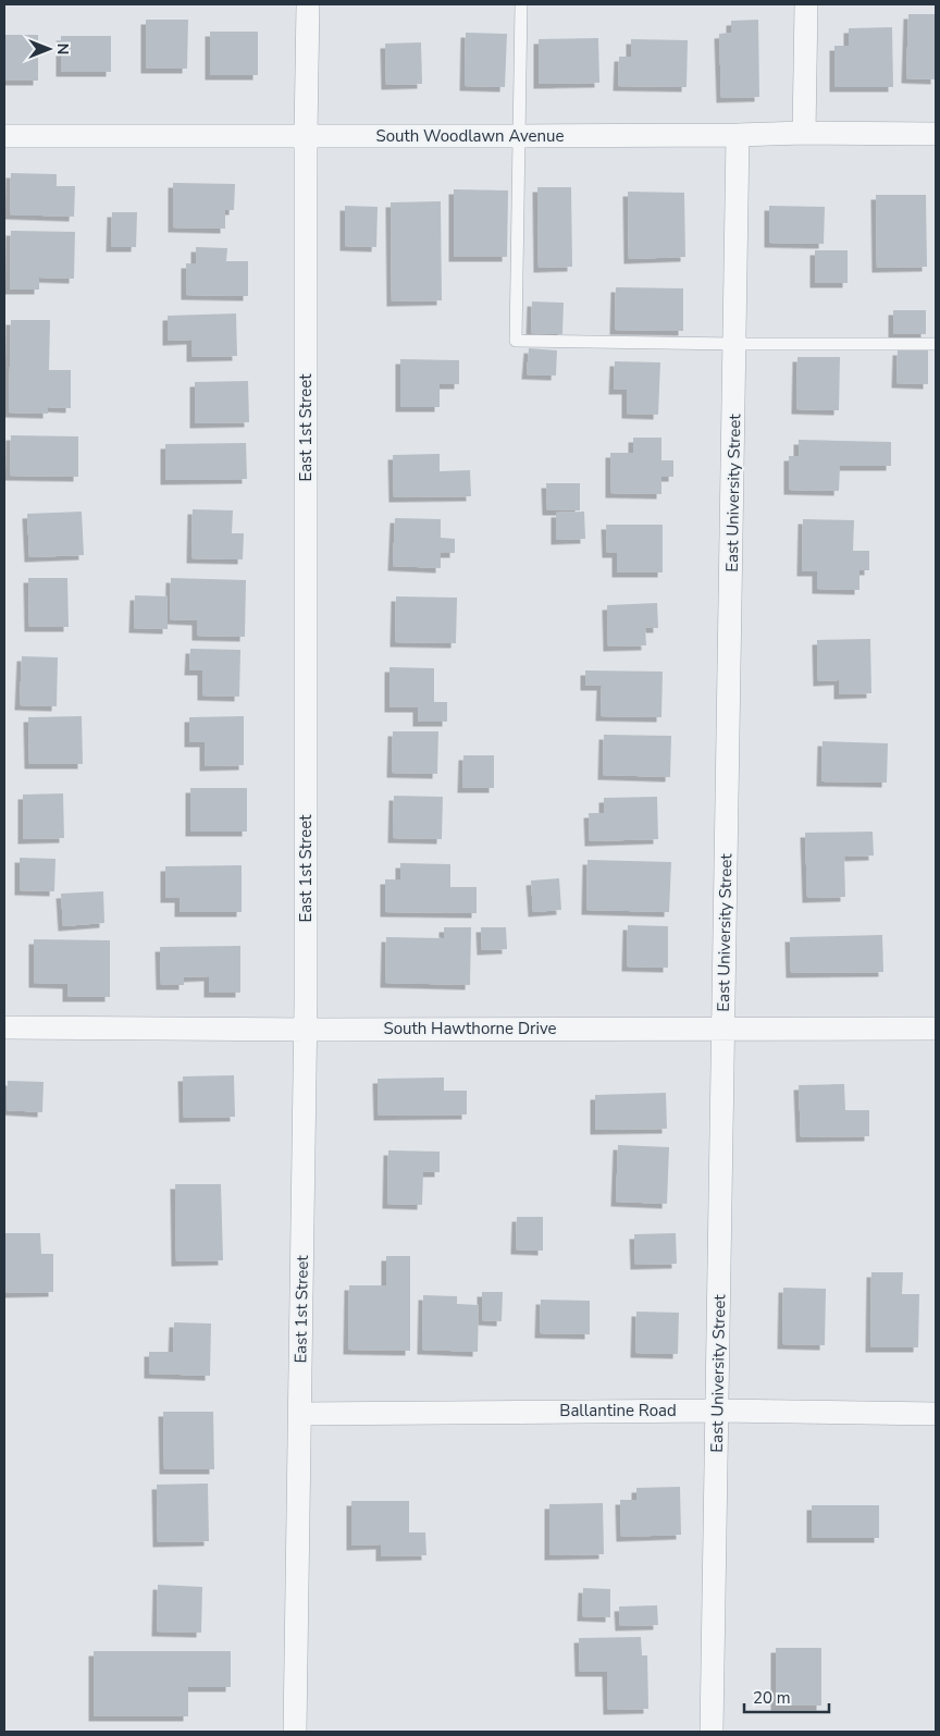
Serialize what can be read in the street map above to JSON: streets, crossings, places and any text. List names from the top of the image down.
{
  "streets": {
    "street": [
      "South Woodlawn Avenue",
      "East 1st Street",
      "East University Street",
      "South Hawthorne Drive",
      "Ballantine Road"
    ]
  },
  "crossings": [
    ["South Woodlawn Avenue", "East 1st Street"],
    ["South Woodlawn Avenue", "East University Street"],
    ["East 1st Street", "South Hawthorne Drive"],
    ["East 1st Street", "Ballantine Road"],
    ["East University Street", "South Hawthorne Drive"],
    ["East University Street", "Ballantine Road"]
  ],
  "scale_bar": "20 m",
  "north": "right"
}
